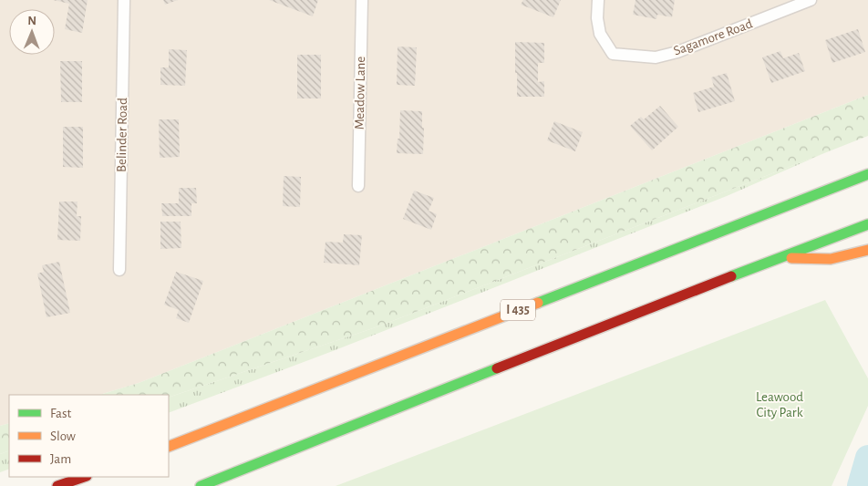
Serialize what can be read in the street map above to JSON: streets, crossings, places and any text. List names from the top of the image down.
{
  "streets": {
    "highway": ["I 435"],
    "street": ["Sagamore Road", "Meadow Lane", "Belinder Road"]
  },
  "parks": ["Leawood City Park"],
  "legend": ["Fast", "Slow", "Jam"],
  "north": "top"
}
